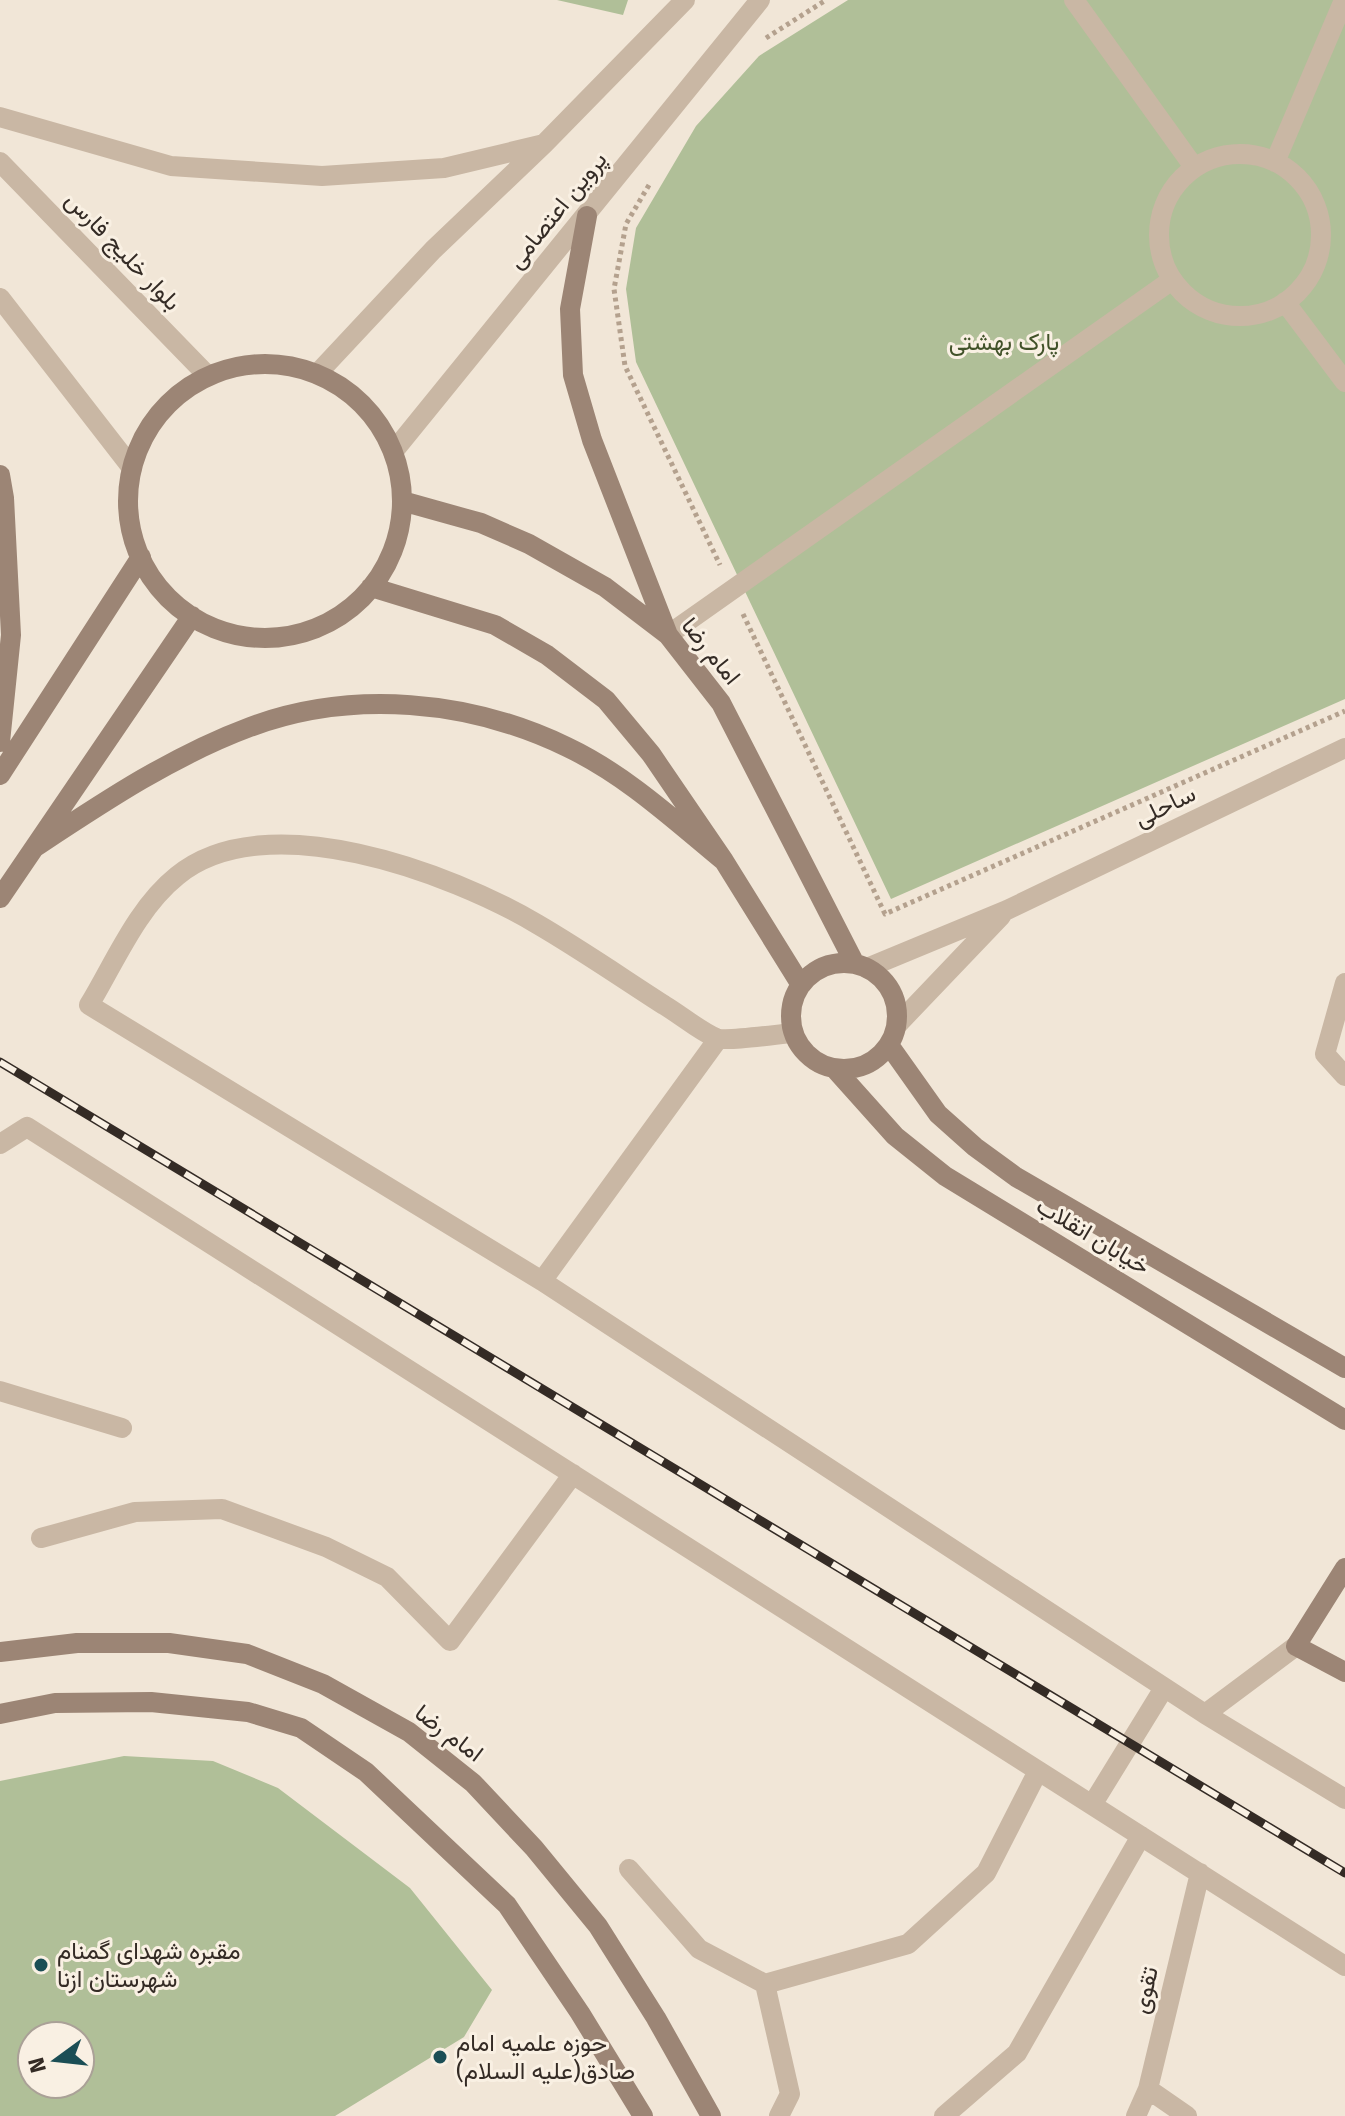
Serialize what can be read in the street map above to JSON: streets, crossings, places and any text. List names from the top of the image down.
{
  "streets": {
    "main road": ["امام رضا", "خیابان انقلاب"],
    "street": [
      "پروین اعتصامی",
      "بلوار خلیج فارس",
      "ساحلی",
      "تقوی"
    ]
  },
  "crossings": [
    ["پروین اعتصامی", "بلوار خلیج فارس"],
    ["پروین اعتصامی", "امام رضا"],
    ["بلوار خلیج فارس", "امام رضا"],
    ["امام رضا", "ساحلی"],
    ["امام رضا", "خیابان انقلاب"],
    ["ساحلی", "خیابان انقلاب"]
  ],
  "parks": ["پارک بهشتی"],
  "places": ["مقبره شهدای گمنام شهرستان ازنا", "حوزه علمیه امام صادق(علیه السلام)"],
  "north": "left"
}
